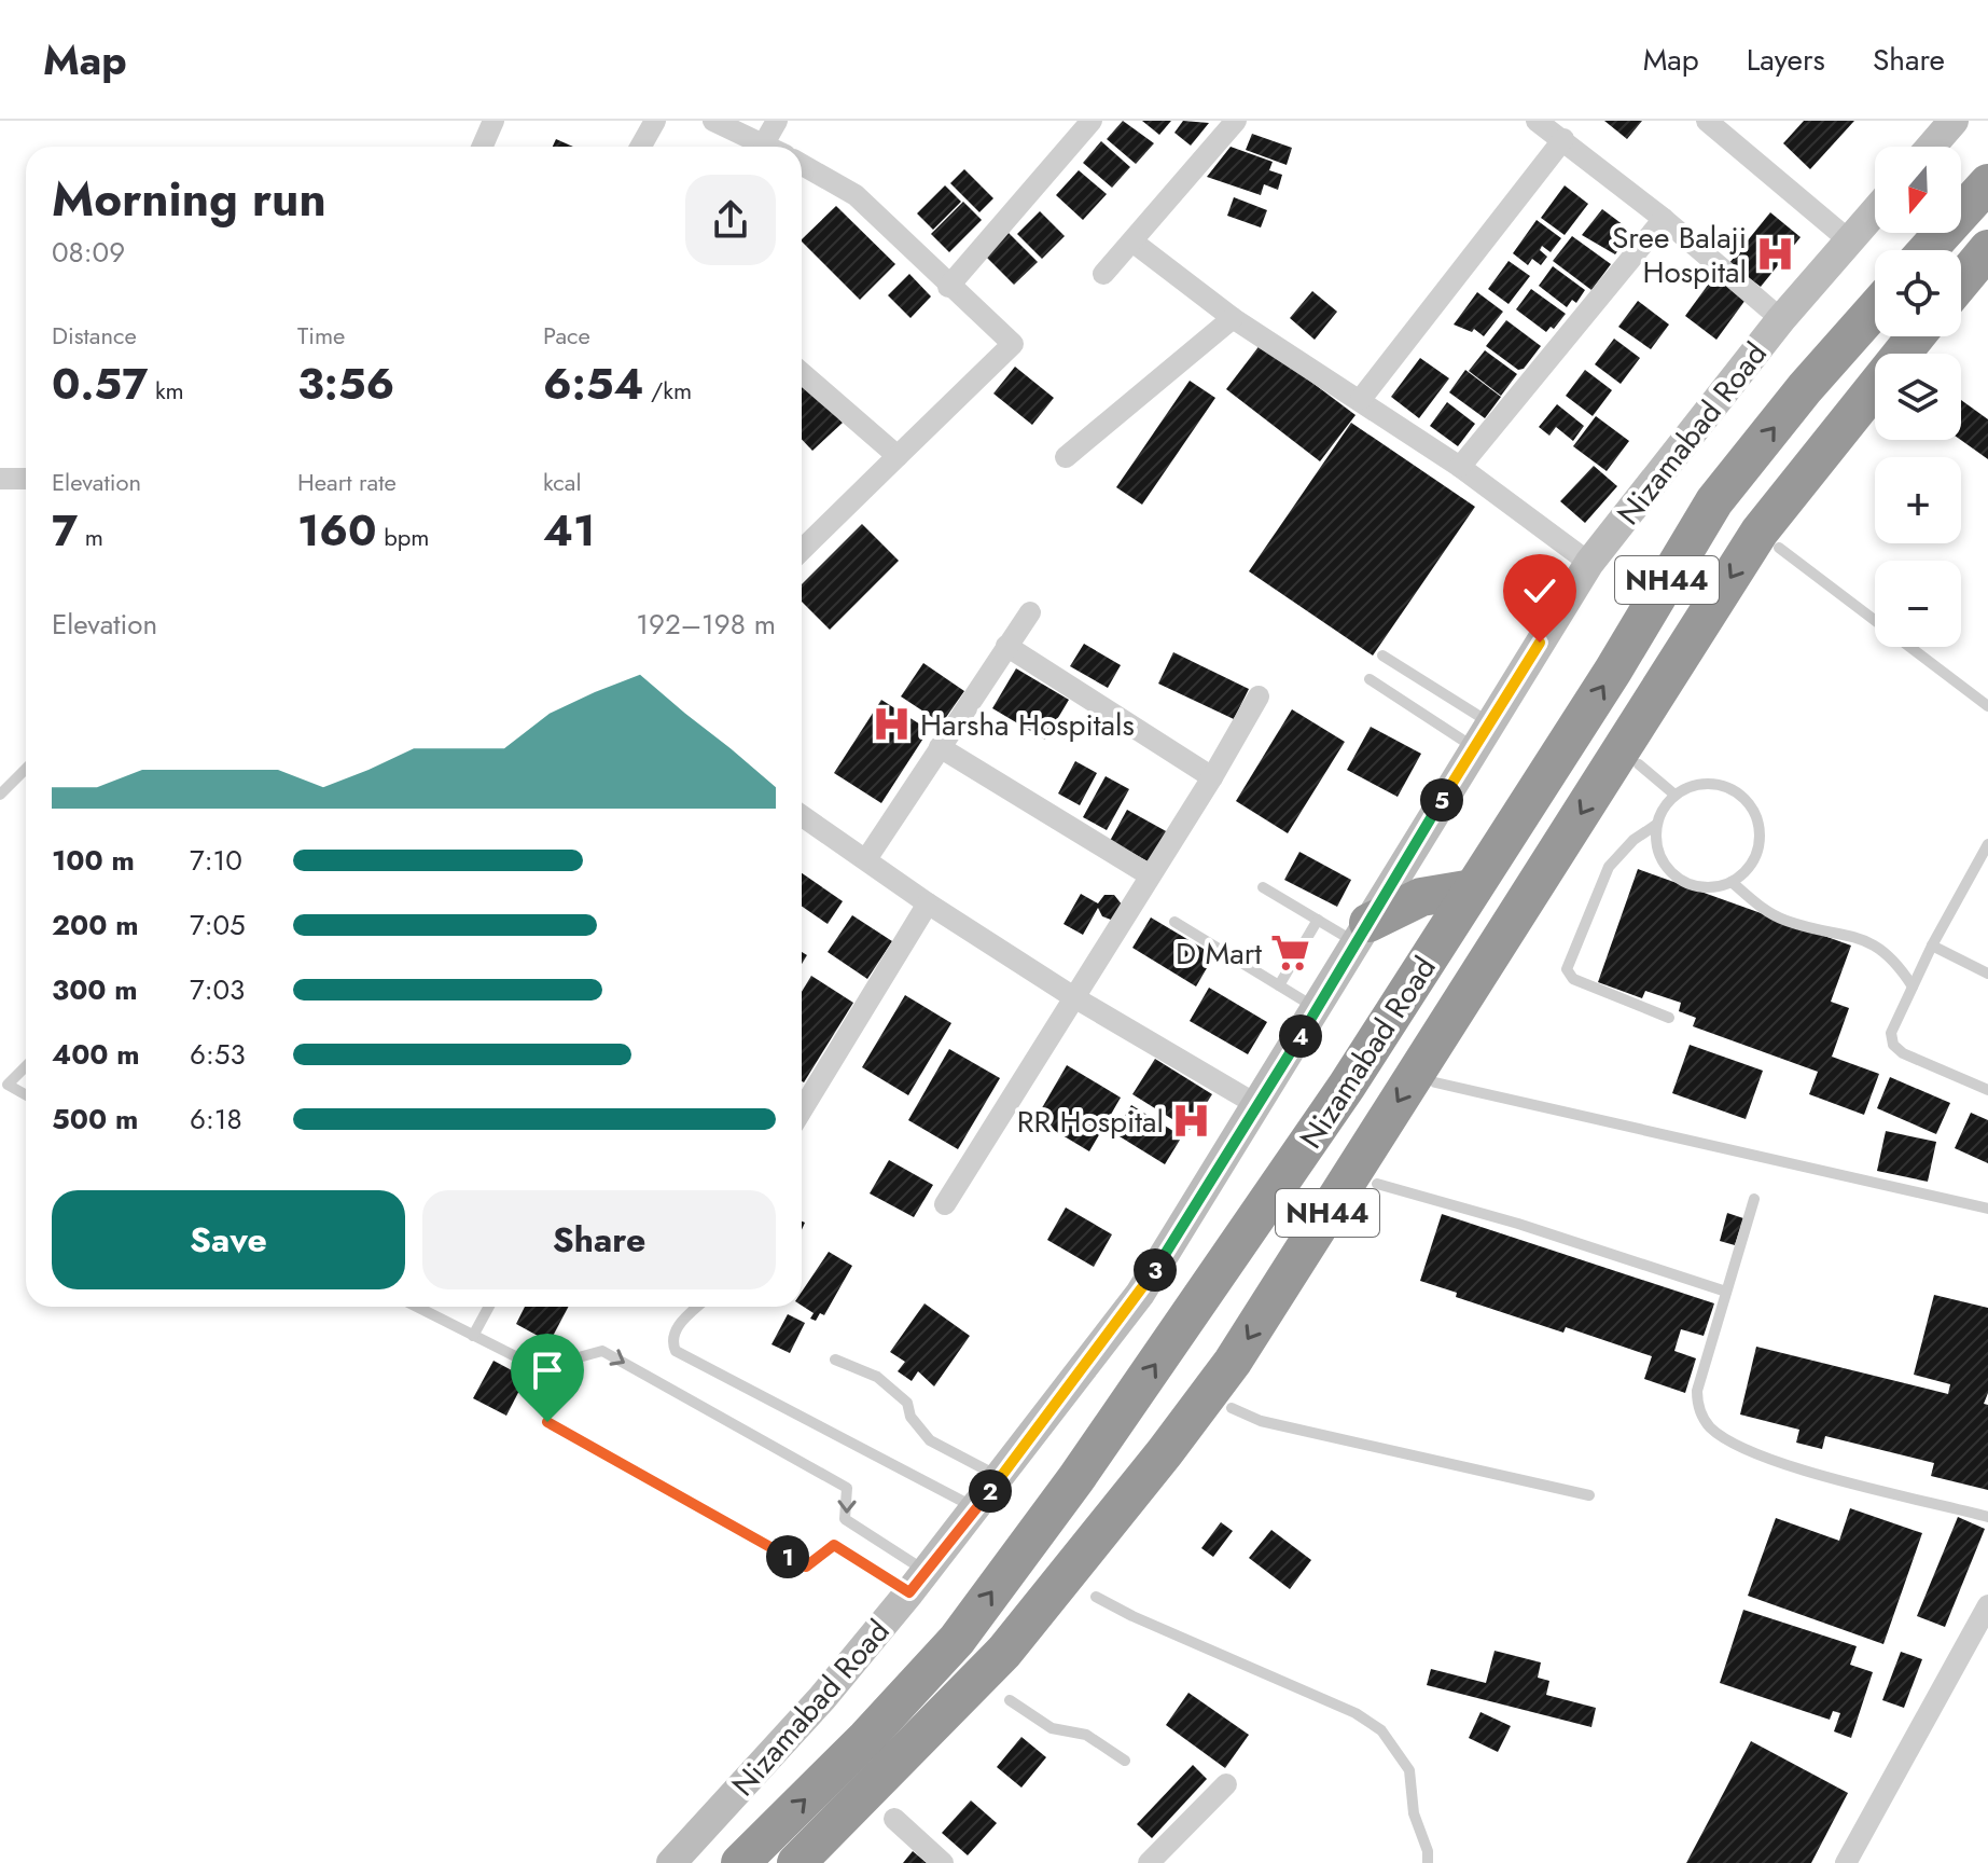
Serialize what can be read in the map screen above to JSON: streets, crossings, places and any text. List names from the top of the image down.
{
  "streets": {
    "highway": ["Nizamabad Road", "NH44"]
  },
  "places": {
    "hospital": ["Sree Balaji Hospital", "Harsha Hospitals", "RR Hospital"],
    "supermarket": ["D Mart"]
  },
  "north": "bottom",
  "page": {
    "header": "Map",
    "nav": ["Map", "Layers", "Share"],
    "map_buttons": ["+", "−"],
    "heading": ["Morning run", "08:09"],
    "stats": [
      ["Distance", "0.57 km"],
      ["Time", "3:56"],
      ["Pace", "6:54 /km"],
      ["Elevation", "7 m"],
      ["Heart rate", "160 bpm"],
      ["kcal", "41"]
    ],
    "chart": ["Elevation", "192–198 m"],
    "pins": [
      "5",
      "4",
      "3",
      "2",
      "1"
    ],
    "list": [
      {
        "name": "100 m",
        "note": "7:10"
      },
      {
        "name": "200 m",
        "note": "7:05"
      },
      {
        "name": "300 m",
        "note": "7:03"
      },
      {
        "name": "400 m",
        "note": "6:53"
      },
      {
        "name": "500 m",
        "note": "6:18"
      }
    ],
    "buttons": ["Save", "Share"]
  }
}
